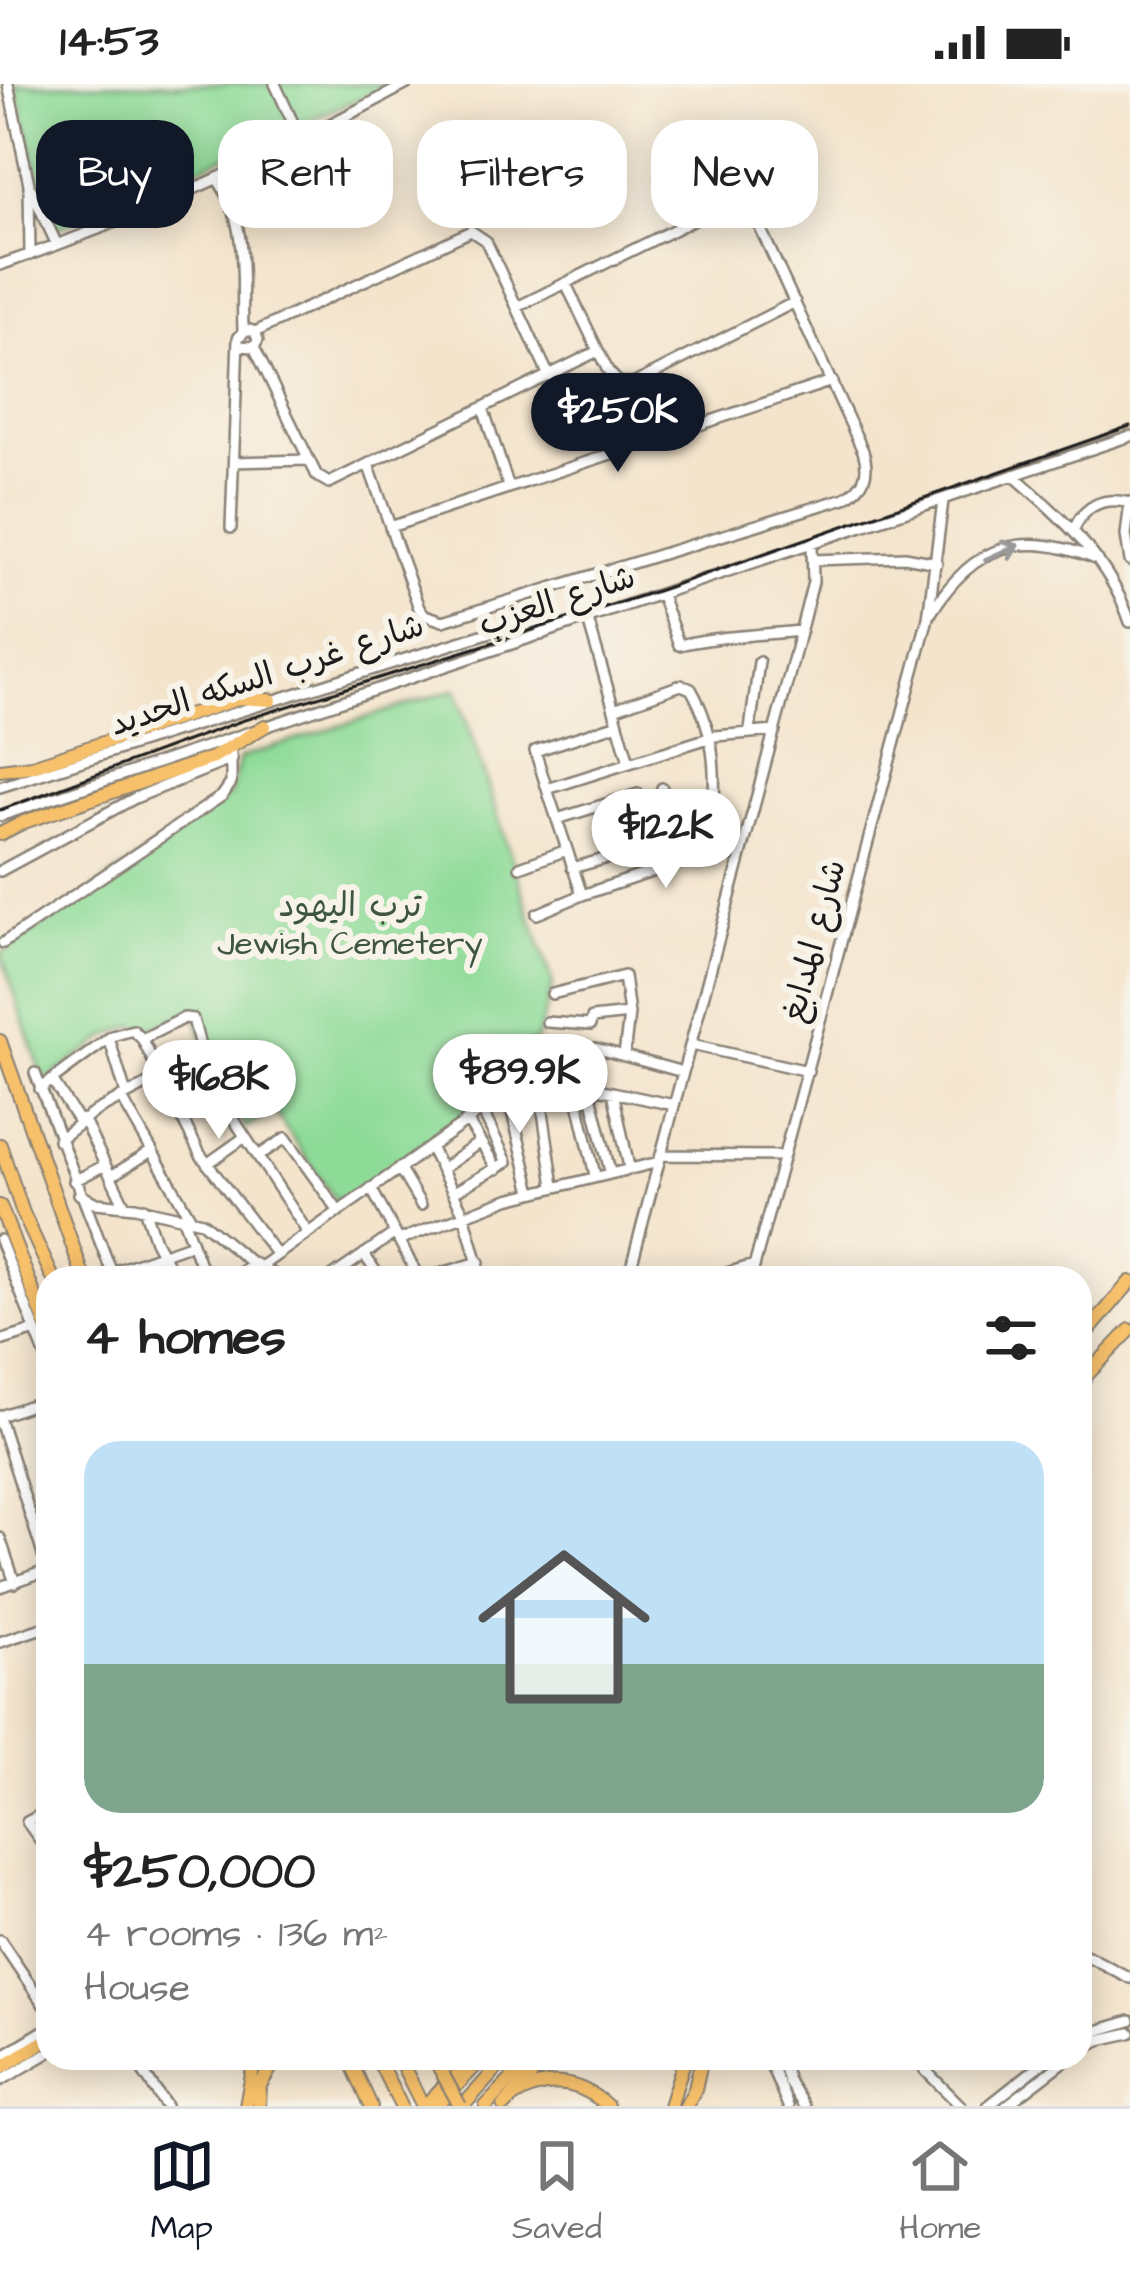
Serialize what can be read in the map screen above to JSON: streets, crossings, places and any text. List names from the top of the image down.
{
  "streets": {
    "street": ["شارع العزب", "شارع غرب السكه الحديد", "شارع المدابغ"]
  },
  "crossings": [
    ["شارع العزب", "شارع غرب السكه الحديد"],
    ["شارع العزب", "شارع المدابغ"]
  ],
  "parks": ["ترب اليهود Jewish Cemetery"],
  "page": {
    "status": "14:53",
    "chip": [
      "Buy",
      "Rent",
      "Filters",
      "New"
    ],
    "price": [
      "$250K",
      "$122K",
      "$89.9K",
      "$168K"
    ],
    "heading": "4 homes",
    "list": [
      {
        "name": "$250,000",
        "note": "4 rooms · 136 m² · House"
      }
    ],
    "tabs": ["Map", "Saved", "Home"]
  }
}
